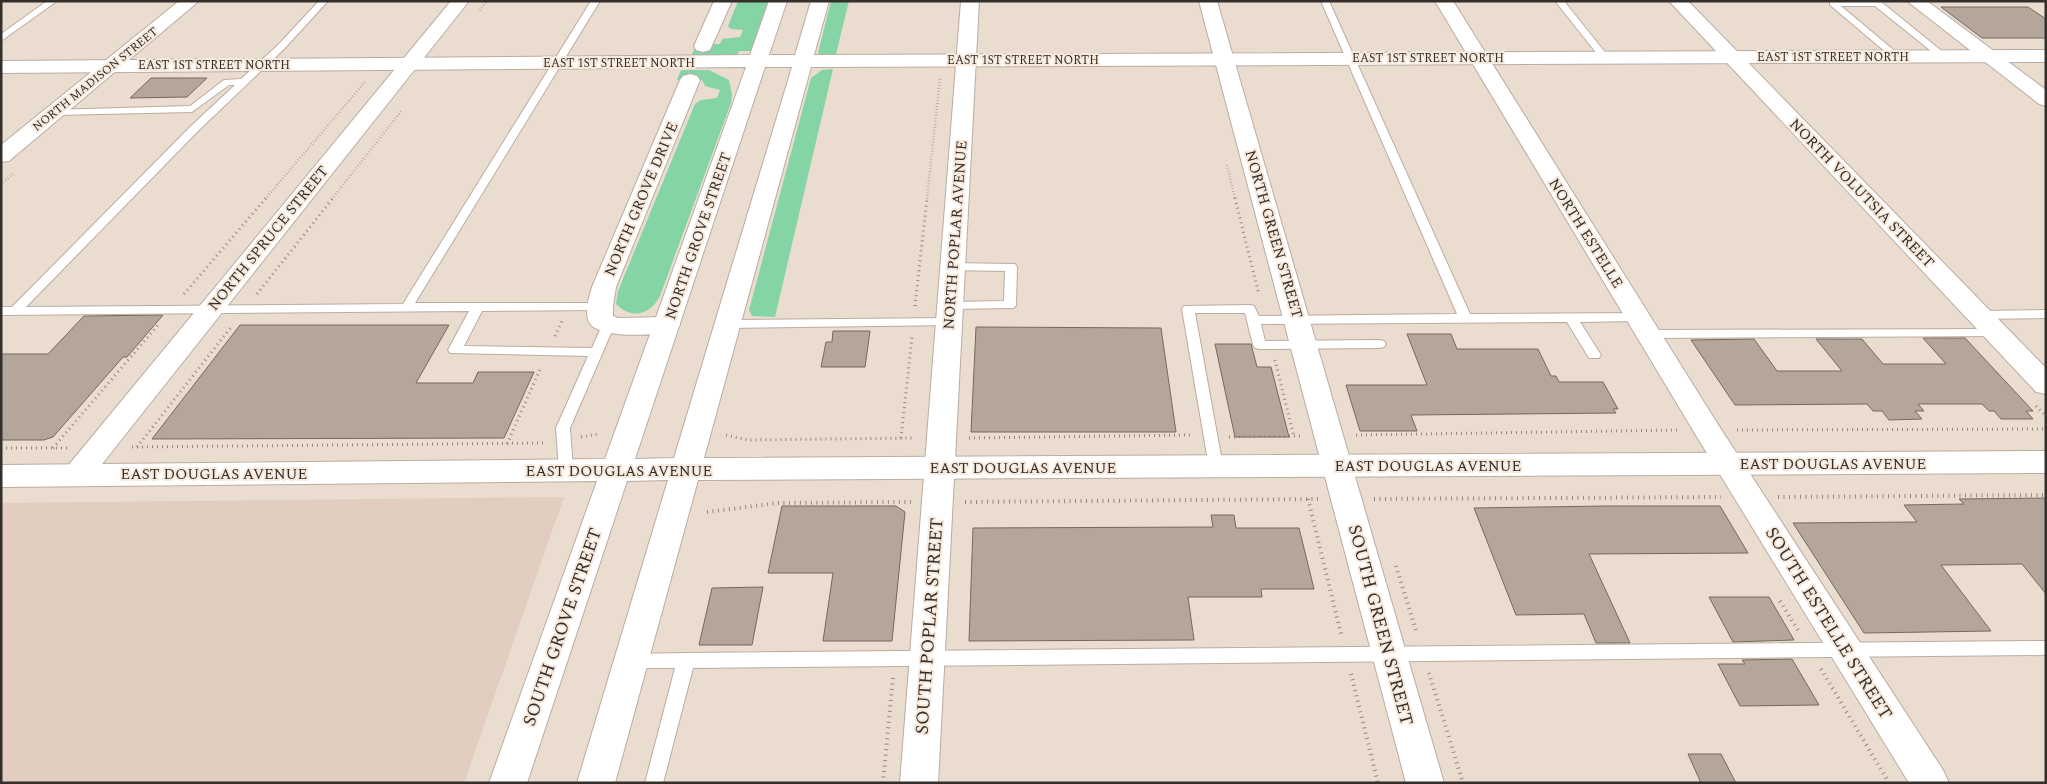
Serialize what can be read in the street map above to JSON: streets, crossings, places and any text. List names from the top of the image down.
{
  "streets": {
    "street": [
      "EAST 1ST STREET NORTH",
      "NORTH MADISON STREET",
      "NORTH VOLUTSIA STREET",
      "NORTH GROVE DRIVE",
      "NORTH ESTELLE",
      "NORTH GREEN STREET",
      "NORTH POPLAR AVENUE",
      "NORTH GROVE STREET",
      "NORTH SPRUCE STREET",
      "EAST DOUGLAS AVENUE",
      "SOUTH ESTELLE STREET",
      "SOUTH GREEN STREET",
      "SOUTH POPLAR STREET",
      "SOUTH GROVE STREET"
    ]
  },
  "crossings": [
    ["EAST 1ST STREET NORTH", "NORTH MADISON STREET"],
    ["EAST 1ST STREET NORTH", "NORTH VOLUTSIA STREET"],
    ["EAST 1ST STREET NORTH", "NORTH GROVE DRIVE"],
    ["EAST 1ST STREET NORTH", "NORTH ESTELLE"],
    ["EAST 1ST STREET NORTH", "NORTH GREEN STREET"],
    ["EAST 1ST STREET NORTH", "NORTH POPLAR AVENUE"],
    ["EAST 1ST STREET NORTH", "NORTH GROVE STREET"],
    ["EAST 1ST STREET NORTH", "NORTH SPRUCE STREET"],
    ["NORTH ESTELLE", "EAST DOUGLAS AVENUE"],
    ["NORTH ESTELLE", "SOUTH ESTELLE STREET"],
    ["NORTH GREEN STREET", "EAST DOUGLAS AVENUE"],
    ["NORTH GREEN STREET", "SOUTH GREEN STREET"],
    ["NORTH POPLAR AVENUE", "EAST DOUGLAS AVENUE"],
    ["NORTH POPLAR AVENUE", "SOUTH POPLAR STREET"],
    ["NORTH GROVE STREET", "EAST DOUGLAS AVENUE"],
    ["NORTH GROVE STREET", "SOUTH GROVE STREET"],
    ["NORTH SPRUCE STREET", "EAST DOUGLAS AVENUE"],
    ["EAST DOUGLAS AVENUE", "SOUTH ESTELLE STREET"],
    ["EAST DOUGLAS AVENUE", "SOUTH GREEN STREET"],
    ["EAST DOUGLAS AVENUE", "SOUTH POPLAR STREET"],
    ["EAST DOUGLAS AVENUE", "SOUTH GROVE STREET"]
  ]
}
